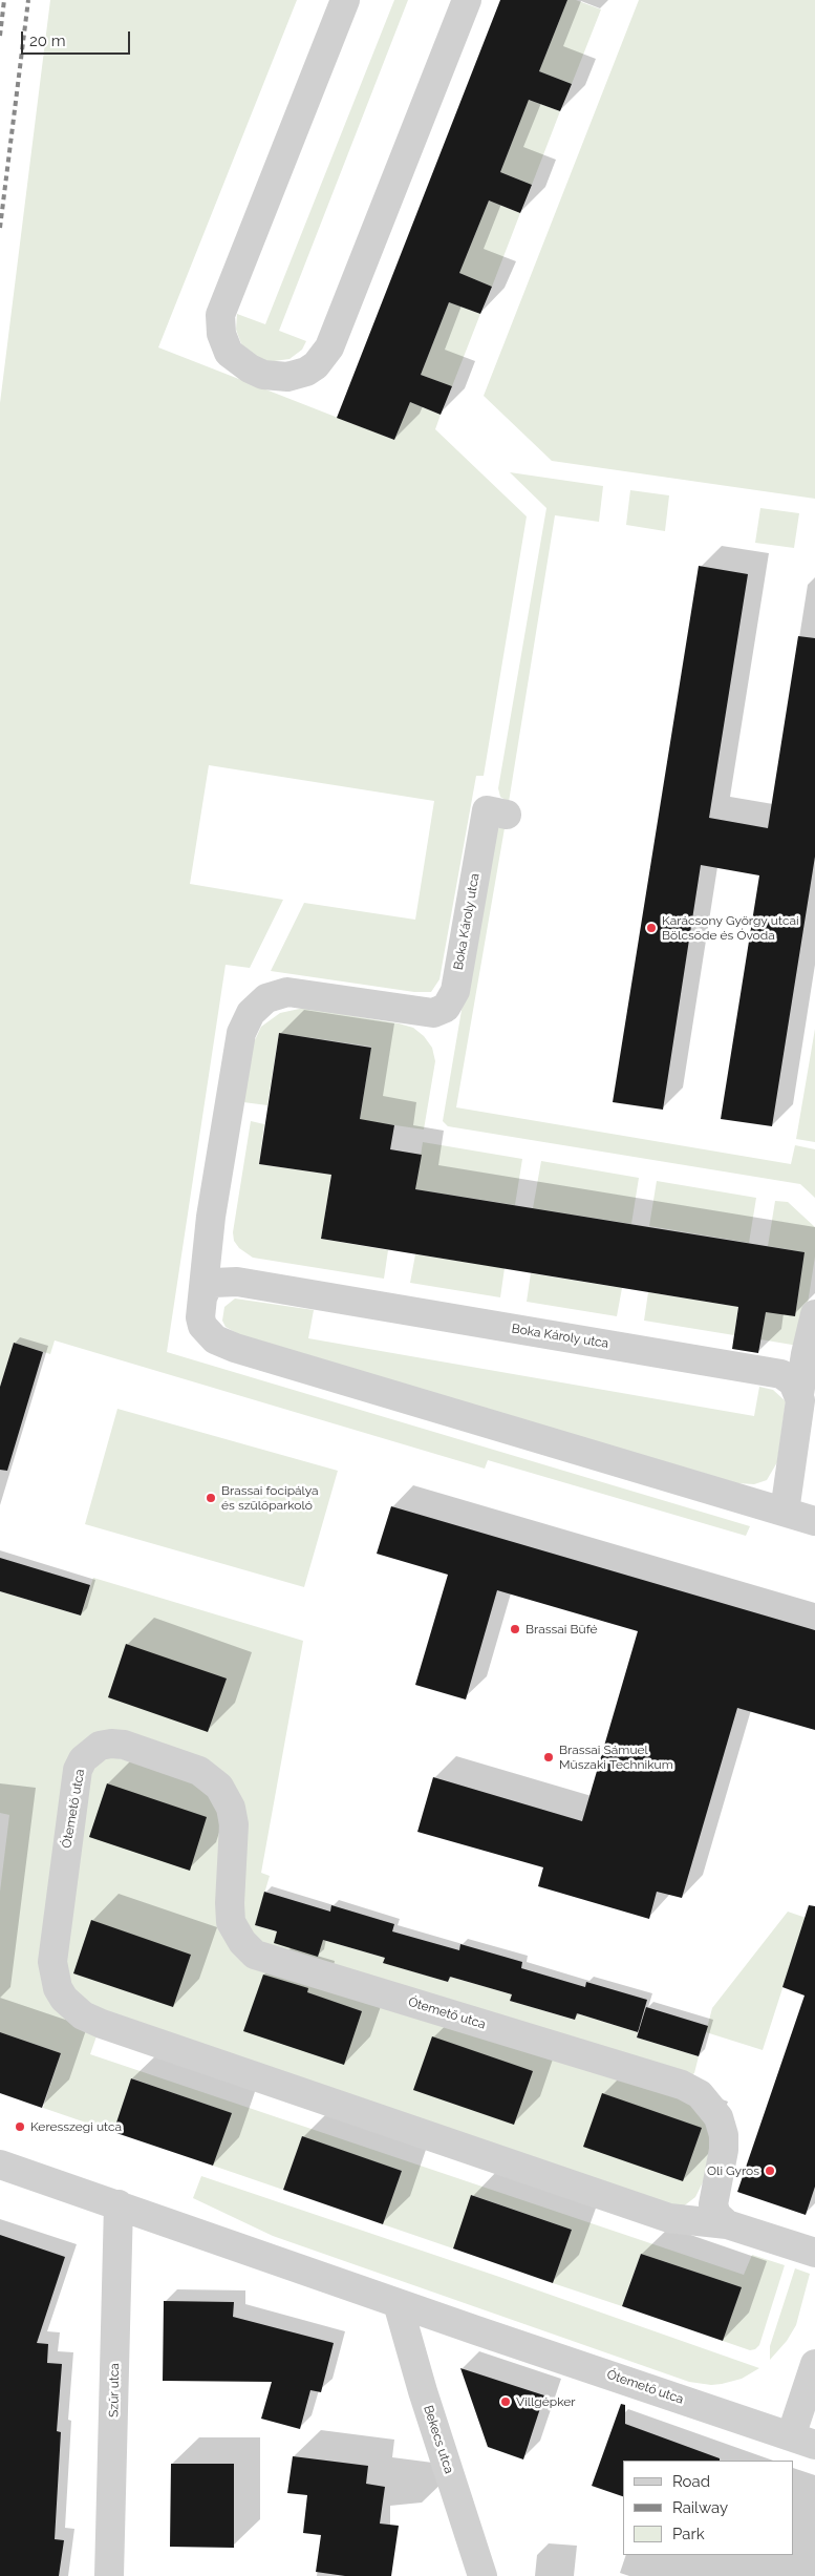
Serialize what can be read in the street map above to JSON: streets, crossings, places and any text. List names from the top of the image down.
{
  "streets": {
    "street": [
      "Boka Károly utca",
      "Ótemető utca",
      "Szűr utca",
      "Bekecs utca"
    ]
  },
  "crossings": [
    ["Ótemető utca", "Szűr utca"],
    ["Ótemető utca", "Bekecs utca"]
  ],
  "places": [
    "Karácsony György utcai Bölcsőde és Óvoda",
    "Brassai focipálya és szülőparkoló",
    "Brassai Büfé",
    "Brassai Sámuel Műszaki Technikum",
    "Keresszegi utca",
    "Oli Gyros",
    "Villgépker"
  ],
  "legend": ["Road", "Railway", "Park"],
  "scale_bar": "20 m"
}
